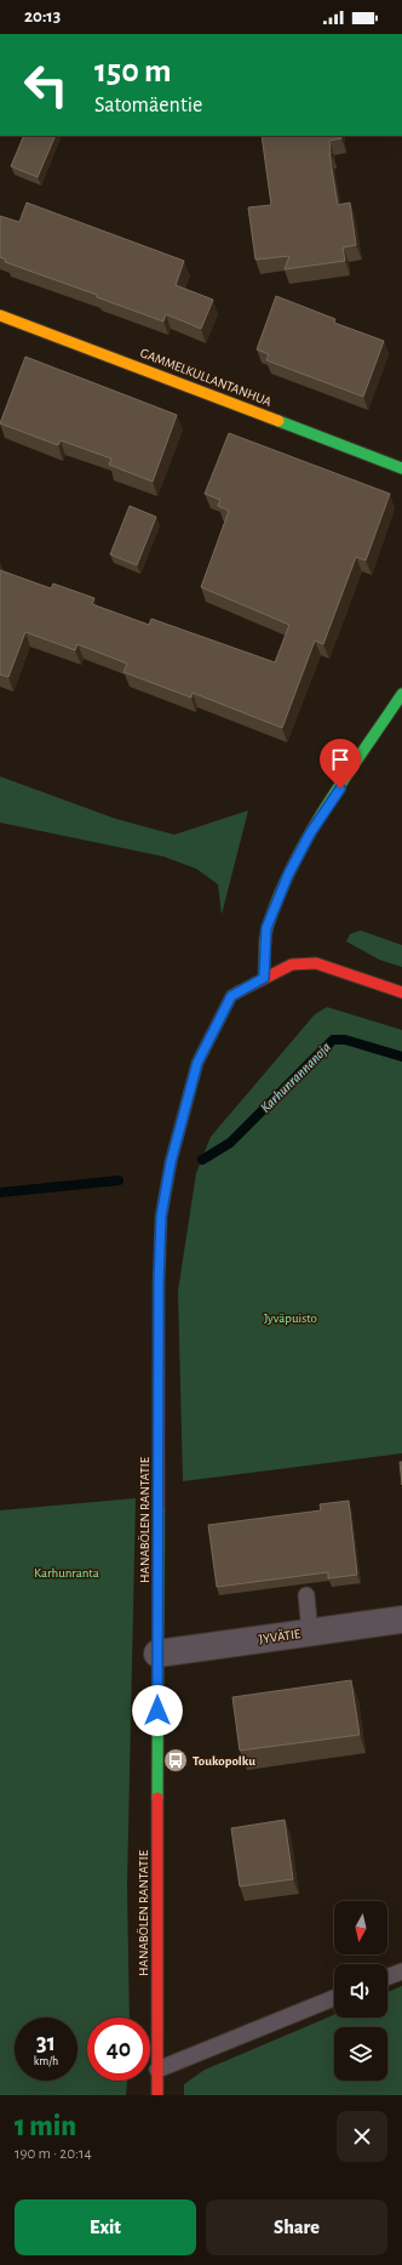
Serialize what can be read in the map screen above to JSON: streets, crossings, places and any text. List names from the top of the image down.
{
  "streets": {
    "street": ["GAMMELKULLANTANHUA", "HANABÖLEN RANTATIE", "JYVÄTIE"]
  },
  "crossings": [
    ["HANABÖLEN RANTATIE", "JYVÄTIE"]
  ],
  "water": ["Karhunrannanoja"],
  "parks": ["Jyväpuisto", "Karhunranta"],
  "places": {
    "bus stop": ["Toukopolku"]
  },
  "north": "bottom",
  "page": {
    "status": "20:13",
    "turn": ["150 m", "Satomäentie"],
    "speed": "31 km/h",
    "limit": "40",
    "heading": ["1 min", "190 m · 20:14"],
    "buttons": ["Exit", "Share"]
  }
}
